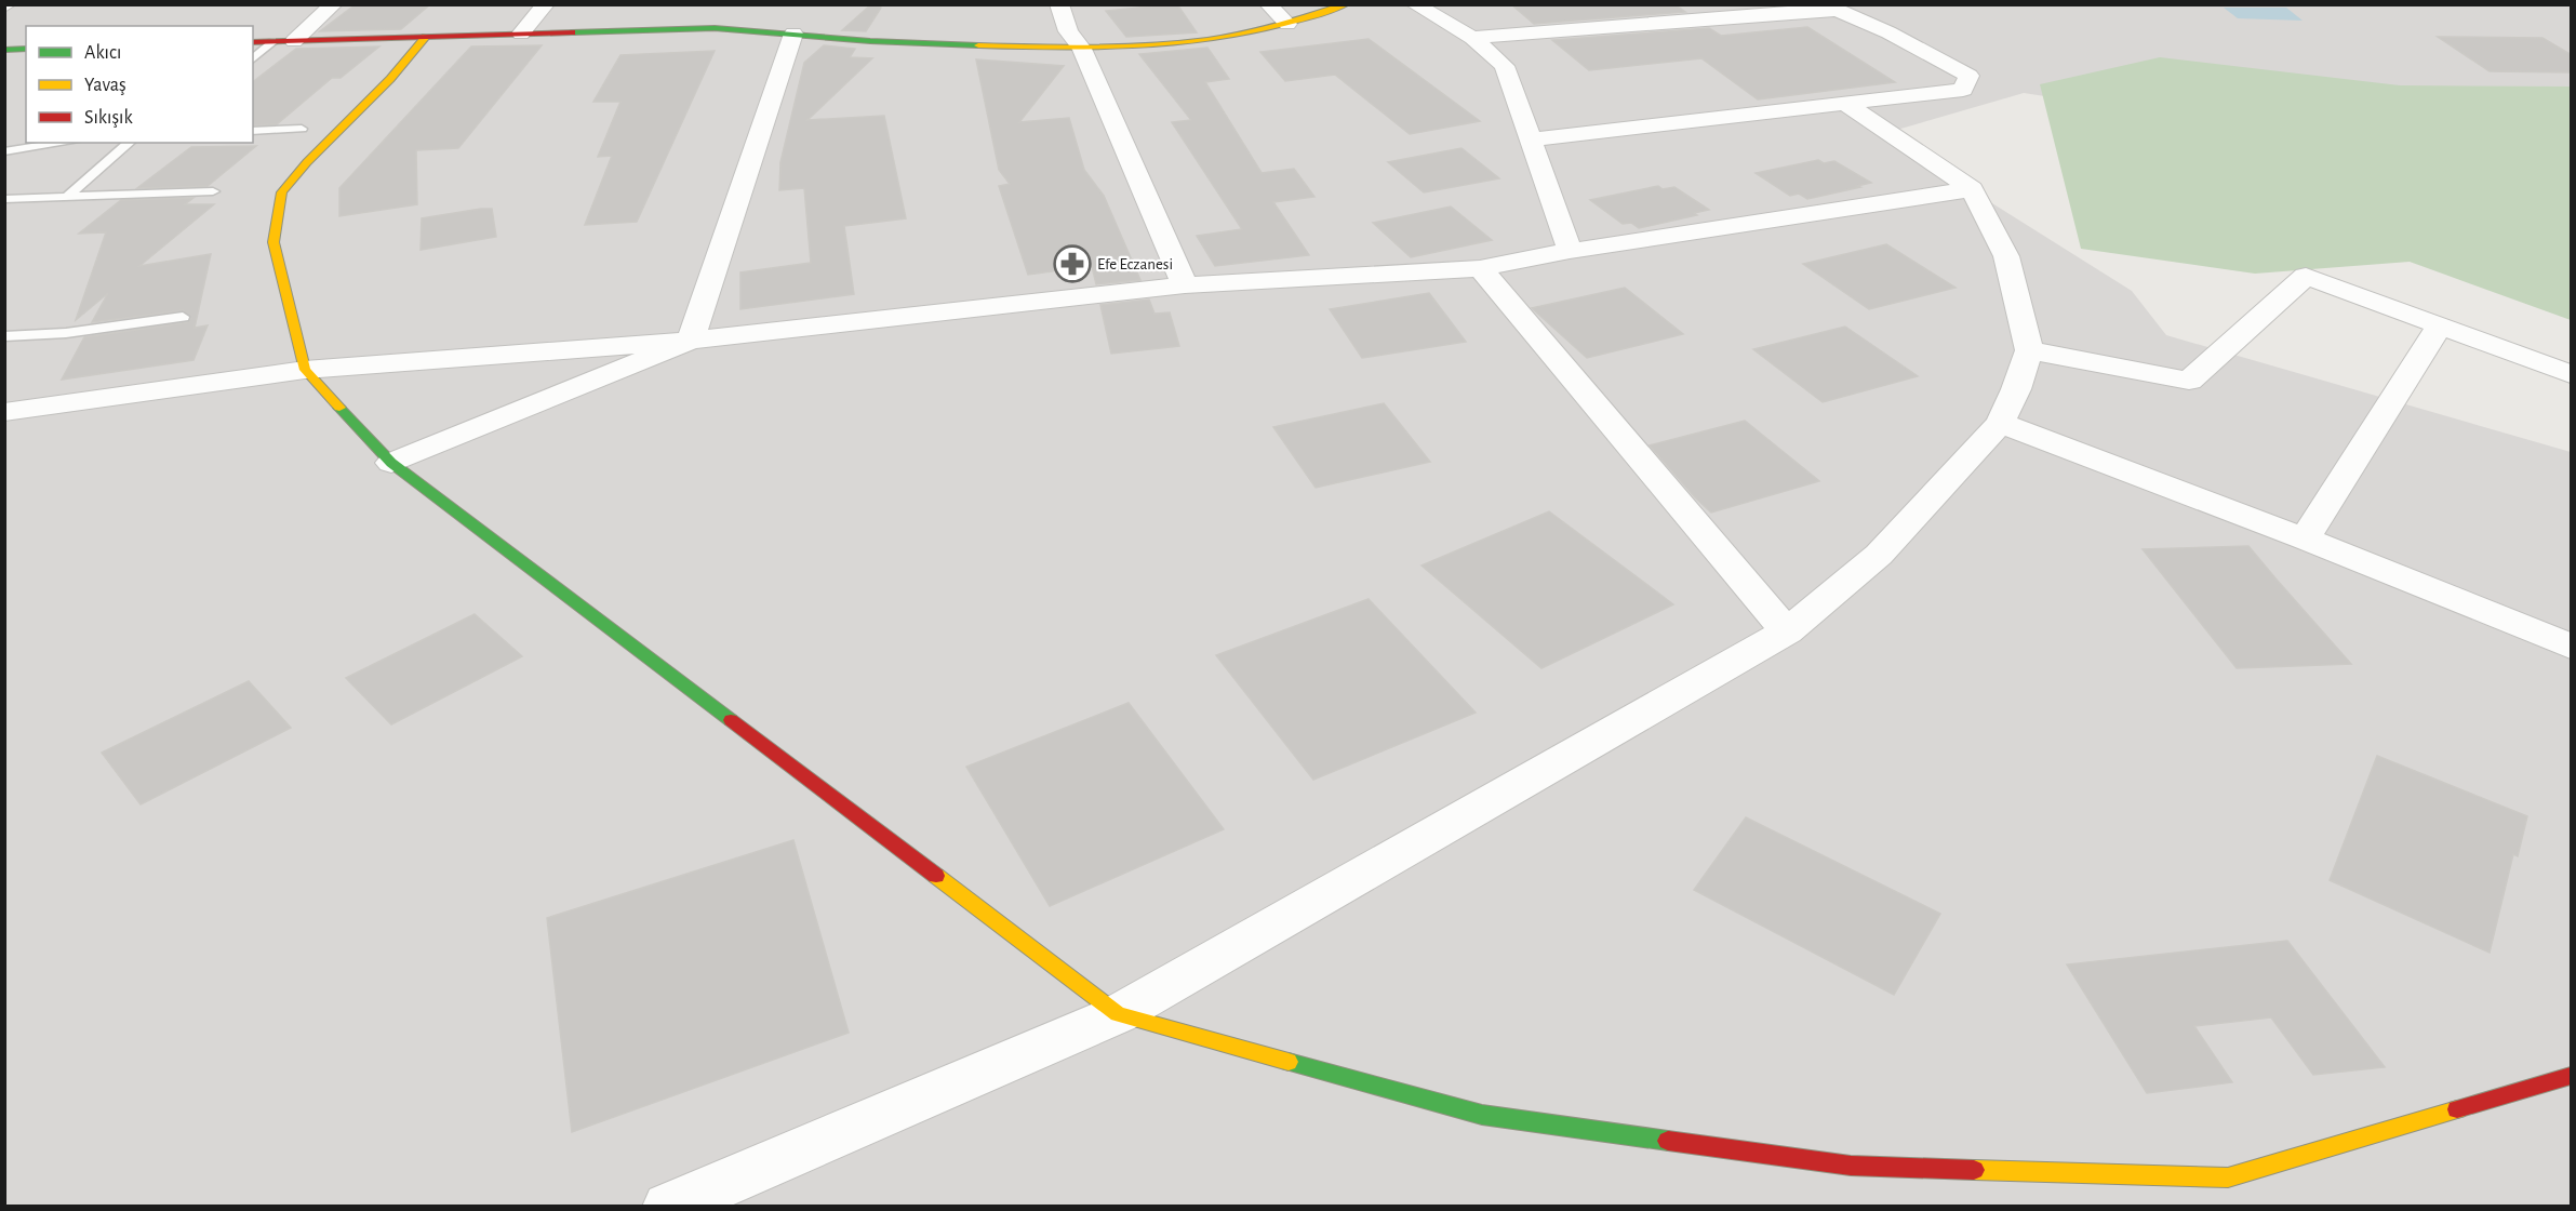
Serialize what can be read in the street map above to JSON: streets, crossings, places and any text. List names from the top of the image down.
{
  "places": {
    "pharmacy": ["Efe Eczanesi"]
  },
  "legend": ["Akıcı", "Yavaş", "Sıkışık"]
}
